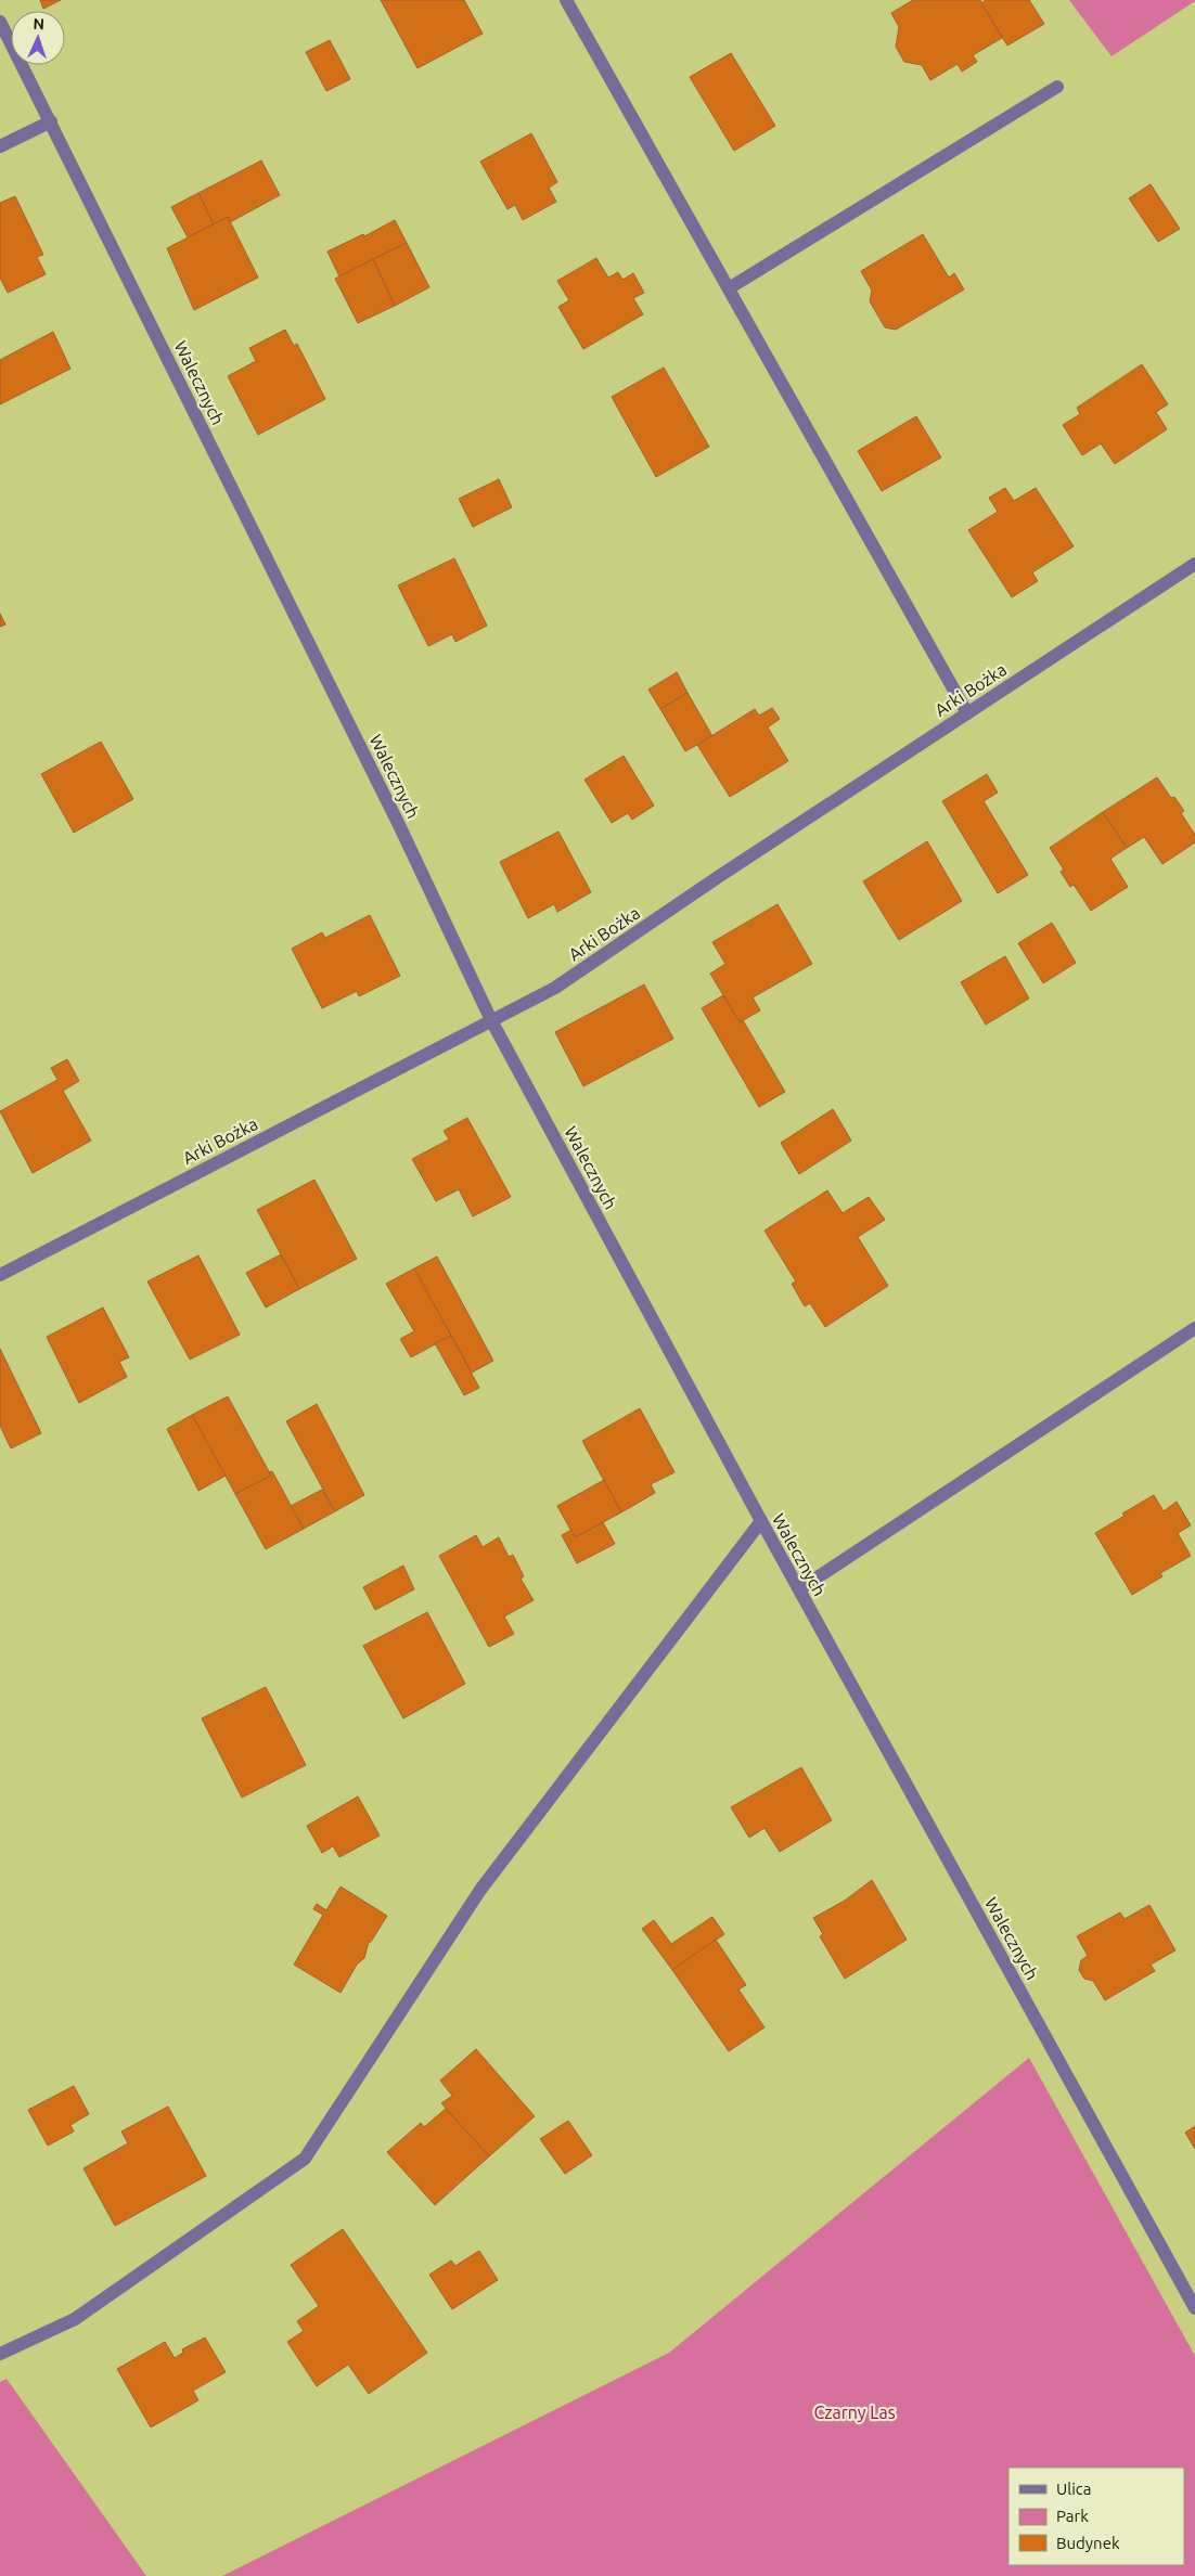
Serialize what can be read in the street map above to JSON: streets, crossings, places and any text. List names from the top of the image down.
{
  "streets": {
    "street": ["Walecznych", "Arki Bożka"]
  },
  "crossings": [
    ["Walecznych", "Arki Bożka"]
  ],
  "parks": ["Czarny Las"],
  "legend": ["Ulica", "Park", "Budynek"],
  "north": "top"
}
